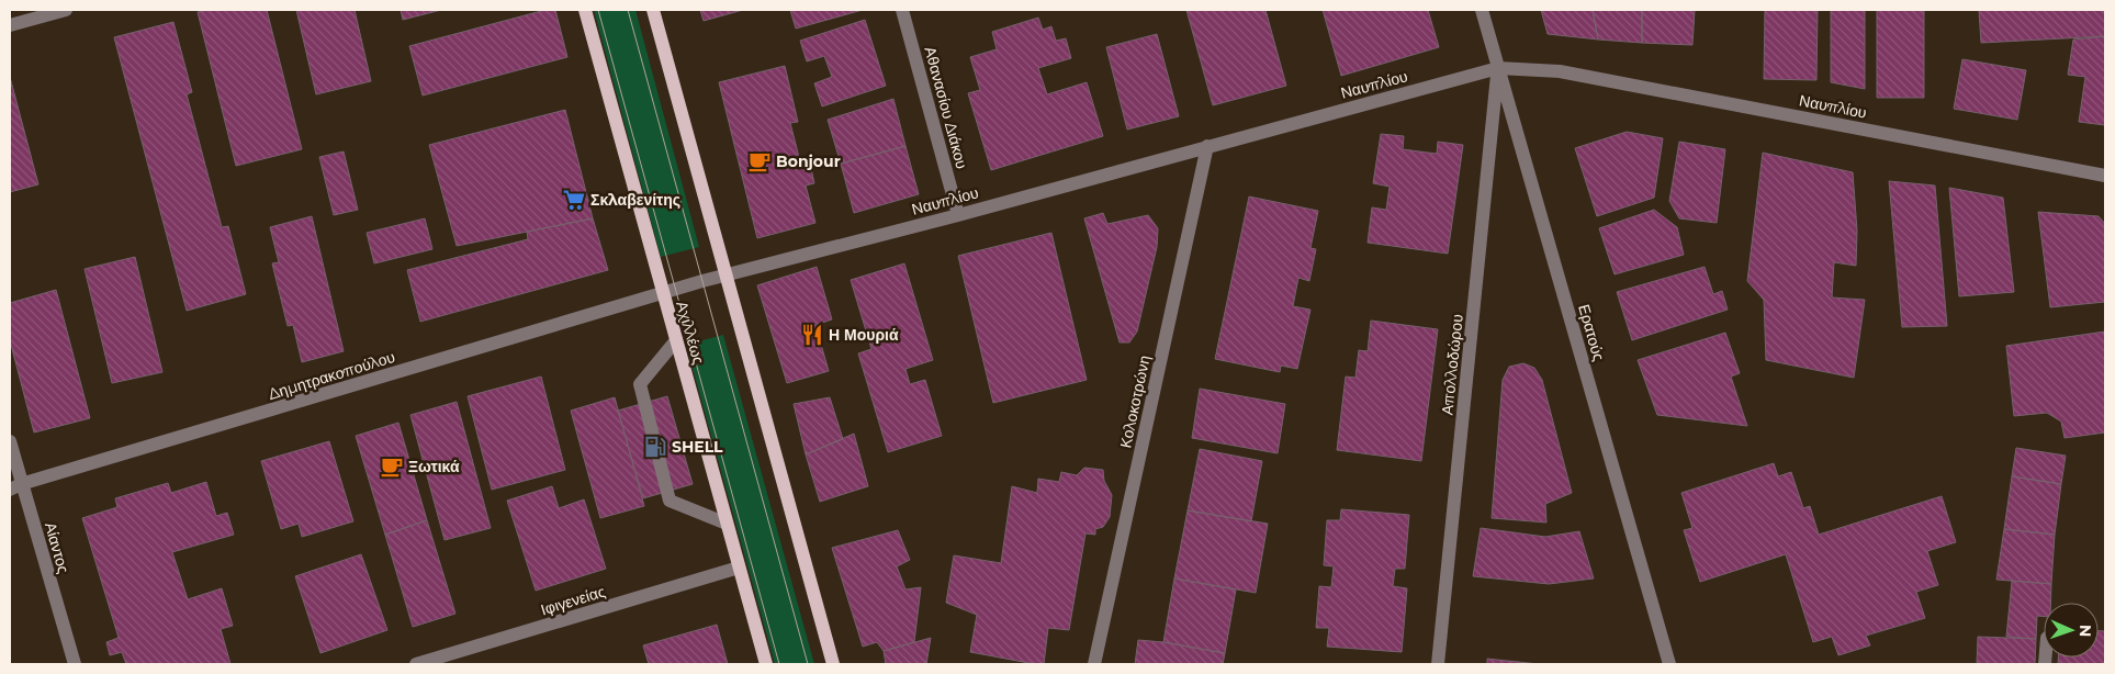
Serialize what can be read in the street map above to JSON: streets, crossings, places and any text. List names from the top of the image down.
{
  "streets": {
    "main road": ["Αχιλλέως"],
    "street": [
      "Ναυπλίου",
      "Αθανασίου Διάκου",
      "Ερατούς",
      "Απολλοδώρου",
      "Δημητρακοπούλου",
      "Κολοκοτρώνη",
      "Αίαντος",
      "Ιφιγενείας"
    ]
  },
  "crossings": [
    ["Ναυπλίου", "Αθανασίου Διάκου"],
    ["Ναυπλίου", "Αχιλλέως"],
    ["Ναυπλίου", "Ερατούς"],
    ["Ναυπλίου", "Απολλοδώρου"],
    ["Ναυπλίου", "Δημητρακοπούλου"],
    ["Ναυπλίου", "Κολοκοτρώνη"],
    ["Αχιλλέως", "Δημητρακοπούλου"],
    ["Αχιλλέως", "Ιφιγενείας"],
    ["Ερατούς", "Απολλοδώρου"],
    ["Δημητρακοπούλου", "Αίαντος"]
  ],
  "places": {
    "cafe": ["Bonjour", "Ξωτικά"],
    "supermarket": ["Σκλαβενίτης"],
    "restaurant": ["Η Μουριά"],
    "fuel station": ["SHELL"]
  },
  "north": "right"
}
